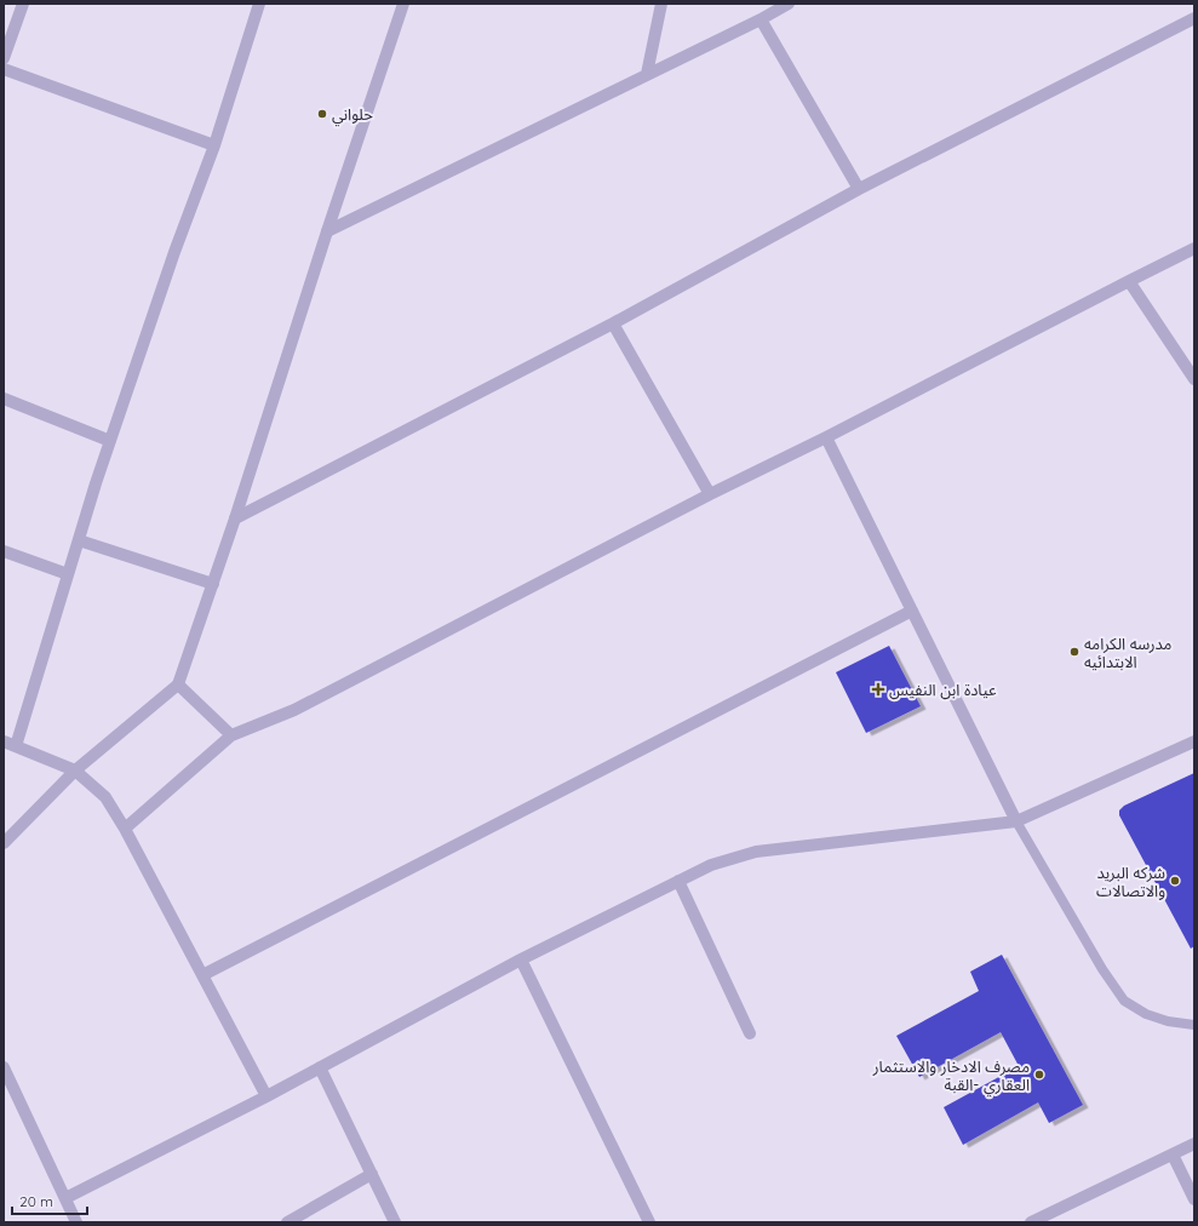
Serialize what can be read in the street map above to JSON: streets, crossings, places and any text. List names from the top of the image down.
{
  "places": {
    "other": [
      "حلواني",
      "مدرسه الكرامه الابتدائيه",
      "شركه البريد والاتصالات",
      "مصرف الادخار والاستثمار العقاري -القبة"
    ],
    "health": ["عيادة ابن النفيس"]
  },
  "scale_bar": "20 m"
}
